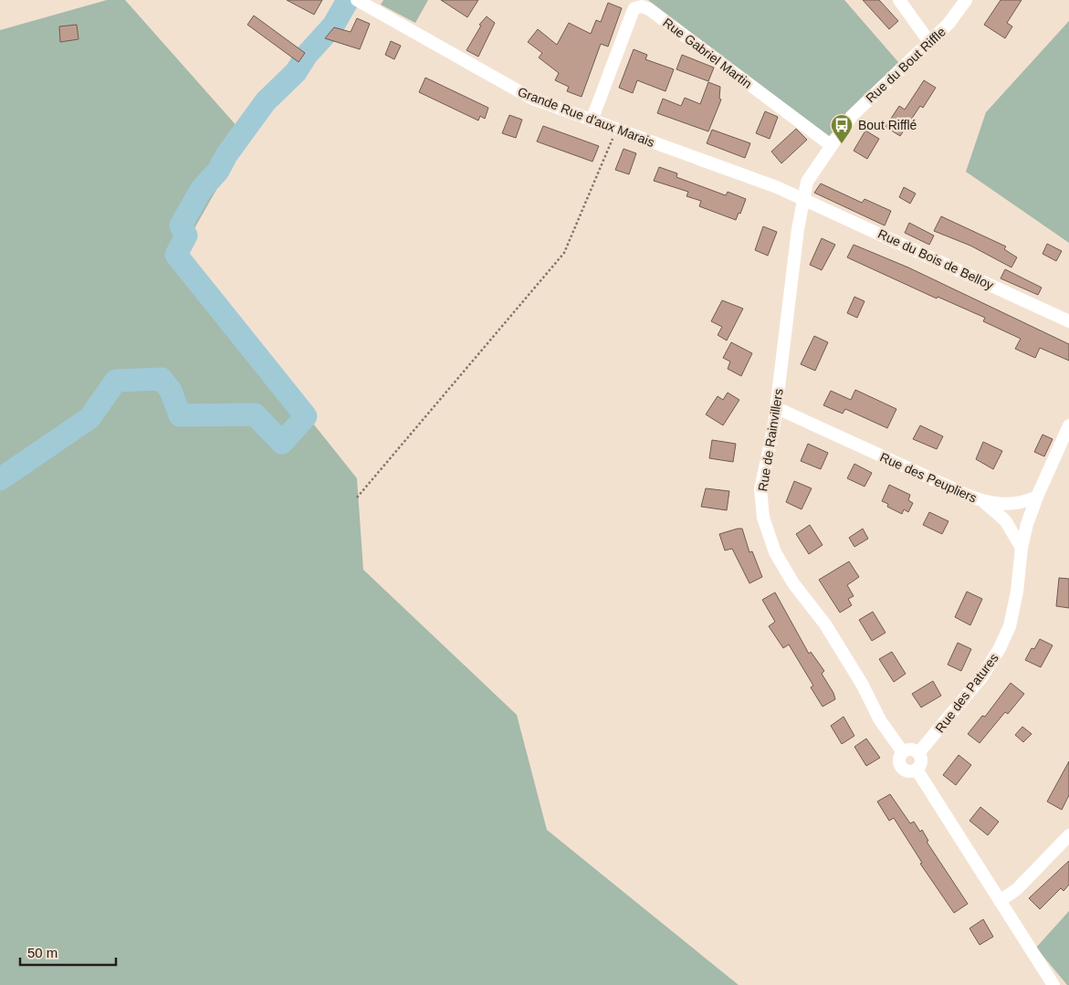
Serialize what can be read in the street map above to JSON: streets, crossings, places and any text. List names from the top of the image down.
{
  "streets": {
    "street": [
      "Rue Gabriel Martin",
      "Rue du Bout Riffle",
      "Grande Rue d'aux Marais",
      "Rue du Bois de Belloy",
      "Rue de Rainvillers",
      "Rue des Peupliers",
      "Rue des Patures"
    ]
  },
  "crossings": [
    ["Rue Gabriel Martin", "Rue du Bout Riffle"],
    ["Rue Gabriel Martin", "Grande Rue d'aux Marais"],
    ["Rue du Bout Riffle", "Grande Rue d'aux Marais"],
    ["Rue du Bout Riffle", "Rue du Bois de Belloy"],
    ["Rue du Bout Riffle", "Rue de Rainvillers"],
    ["Grande Rue d'aux Marais", "Rue du Bois de Belloy"],
    ["Grande Rue d'aux Marais", "Rue de Rainvillers"],
    ["Rue du Bois de Belloy", "Rue de Rainvillers"],
    ["Rue de Rainvillers", "Rue des Peupliers"],
    ["Rue de Rainvillers", "Rue des Patures"],
    ["Rue des Peupliers", "Rue des Patures"]
  ],
  "places": {
    "bus stop": ["Bout Rifflé"]
  },
  "scale_bar": "50 m"
}
